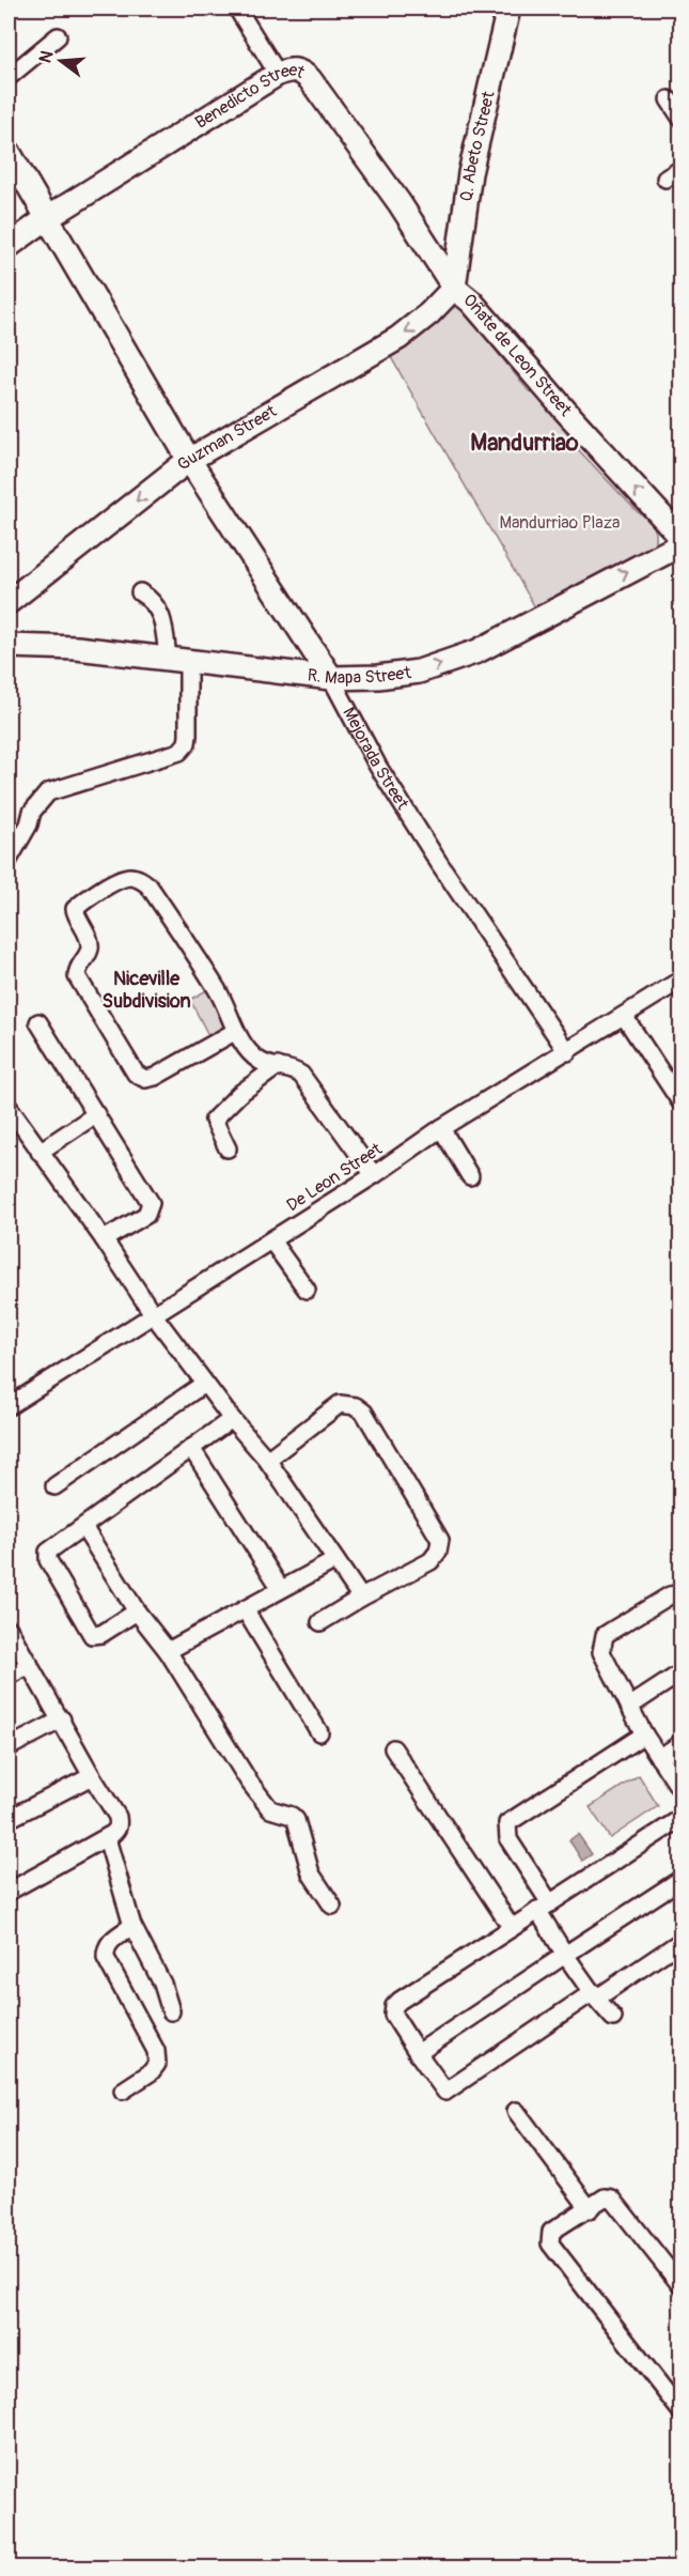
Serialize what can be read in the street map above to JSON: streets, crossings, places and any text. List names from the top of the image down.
{
  "streets": {
    "main road": [
      "Benedicto Street",
      "Q. Abeto Street",
      "Oñate de Leon Street",
      "Guzman Street",
      "R. Mapa Street",
      "Mejorada Street"
    ],
    "street": ["De Leon Street"]
  },
  "crossings": [
    ["Benedicto Street", "Q. Abeto Street"],
    ["Benedicto Street", "Oñate de Leon Street"],
    ["Benedicto Street", "Guzman Street"],
    ["Benedicto Street", "Mejorada Street"],
    ["Q. Abeto Street", "Oñate de Leon Street"],
    ["Q. Abeto Street", "Guzman Street"],
    ["Oñate de Leon Street", "Guzman Street"],
    ["Guzman Street", "Mejorada Street"],
    ["R. Mapa Street", "Mejorada Street"],
    ["Mejorada Street", "De Leon Street"]
  ],
  "one_way": ["Oñate de Leon Street", "Guzman Street", "R. Mapa Street"],
  "districts": ["Mandurriao", "Niceville Subdivision"],
  "parks": ["Mandurriao Plaza"],
  "north": "left"
}
